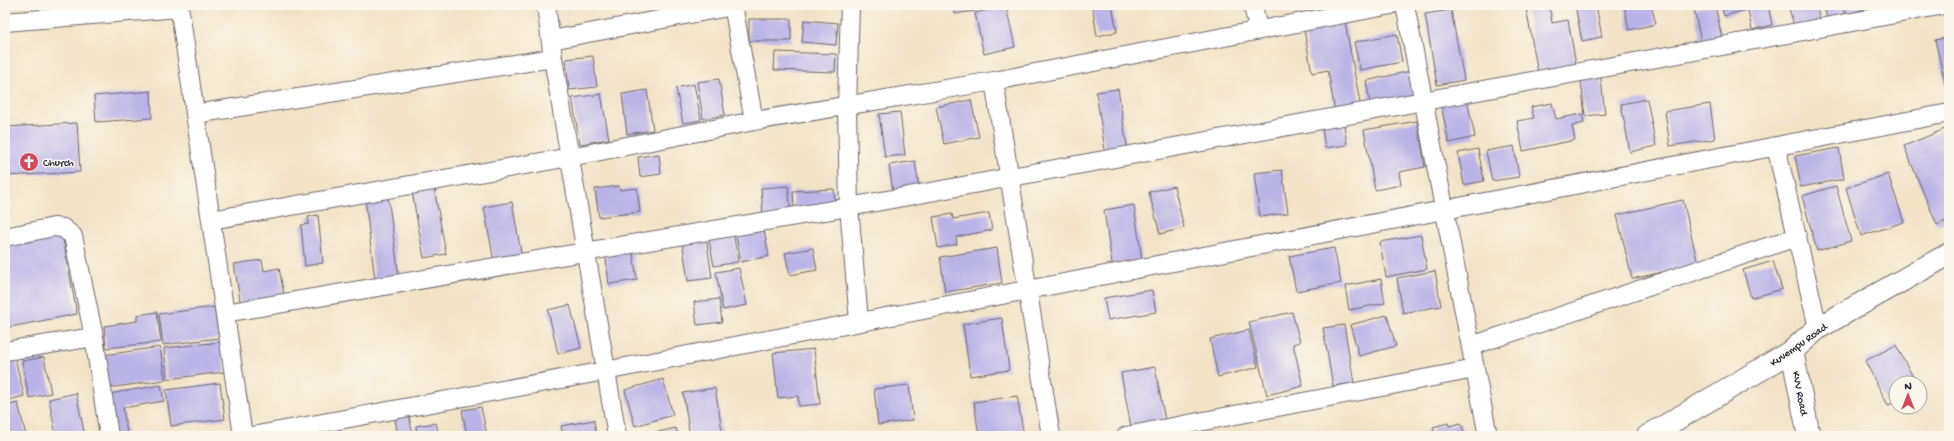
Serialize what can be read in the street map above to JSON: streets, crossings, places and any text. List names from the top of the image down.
{
  "streets": {
    "main road": ["Kuvempu Road", "KVV Road"]
  },
  "crossings": [
    ["Kuvempu Road", "KVV Road"]
  ],
  "places": {
    "church": ["Church"]
  },
  "north": "top"
}
